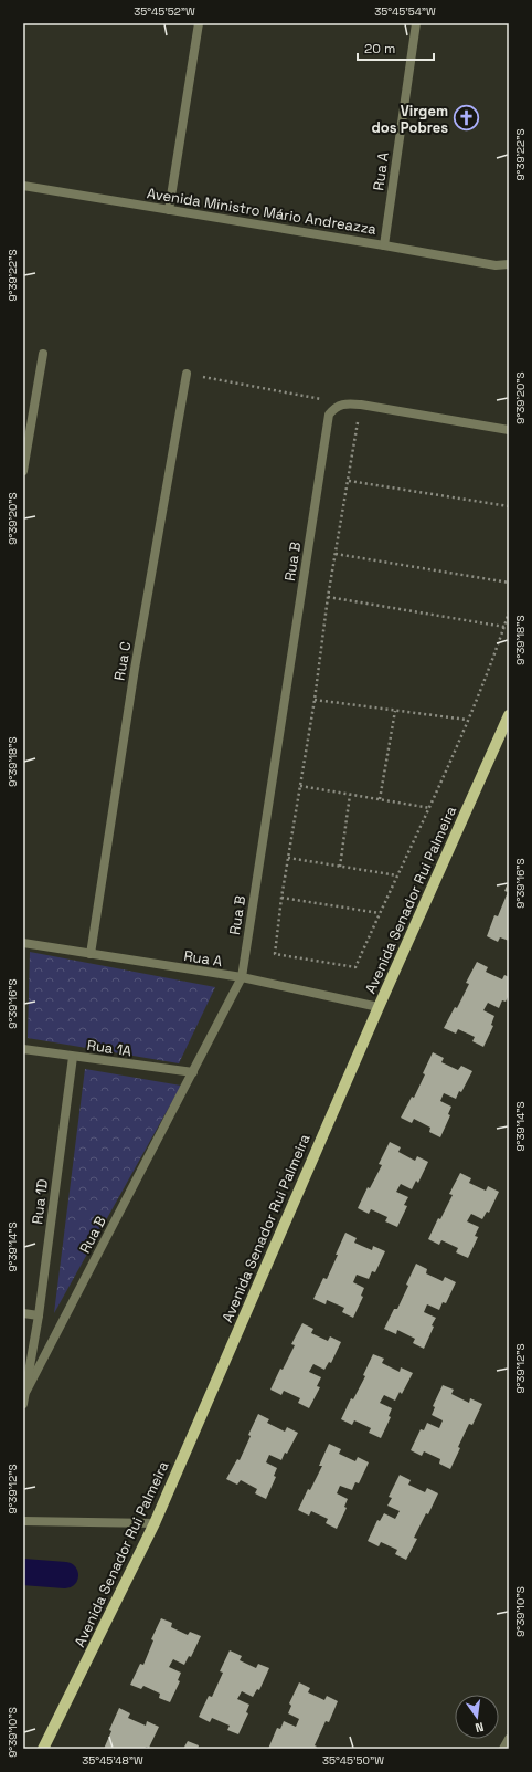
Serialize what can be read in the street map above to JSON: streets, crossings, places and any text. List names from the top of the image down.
{
  "streets": {
    "main road": ["Avenida Senador Rui Palmeira"],
    "street": [
      "Rua A",
      "Avenida Ministro Mário Andreazza",
      "Rua B",
      "Rua C",
      "Rua 1A",
      "Rua 1D"
    ]
  },
  "crossings": [
    ["Rua A", "Avenida Ministro Mário Andreazza"],
    ["Rua A", "Rua B"],
    ["Rua A", "Rua C"],
    ["Rua A", "Avenida Senador Rui Palmeira"],
    ["Rua B", "Rua 1A"],
    ["Rua B", "Rua 1D"],
    ["Rua 1A", "Rua 1D"]
  ],
  "places": {
    "church": ["Virgem dos Pobres"]
  },
  "scale_bar": "20 m",
  "north": "bottom",
  "coordinates": [
    "35°45'52\"W",
    "35°45'54\"W",
    "9°39'22\"S",
    "9°39'20\"S",
    "9°39'18\"S",
    "9°39'16\"S",
    "9°39'14\"S",
    "9°39'12\"S",
    "9°39'10\"S",
    "35°45'48\"W",
    "35°45'50\"W"
  ]
}
